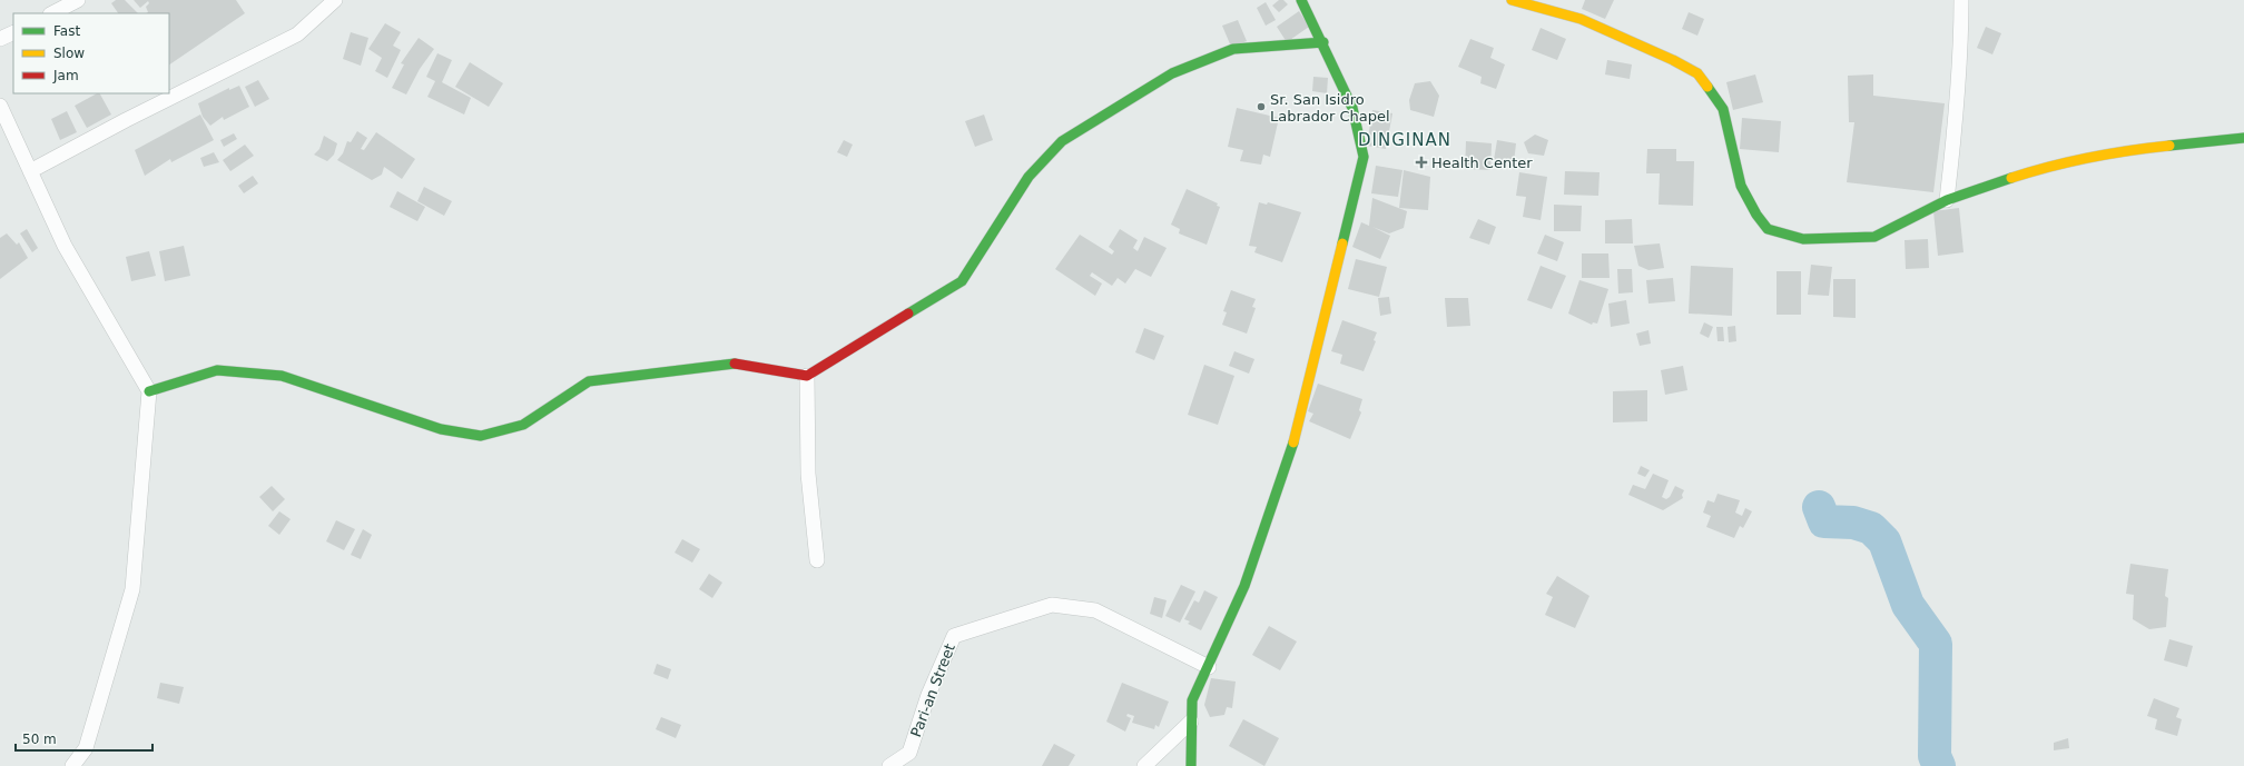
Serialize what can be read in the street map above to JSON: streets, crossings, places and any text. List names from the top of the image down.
{
  "streets": {
    "street": ["Pari-an Street"]
  },
  "districts": ["DINGINAN"],
  "places": {
    "other": ["Sr. San Isidro Labrador Chapel"],
    "health": ["Health Center"]
  },
  "legend": ["Fast", "Slow", "Jam"],
  "scale_bar": "50 m"
}
